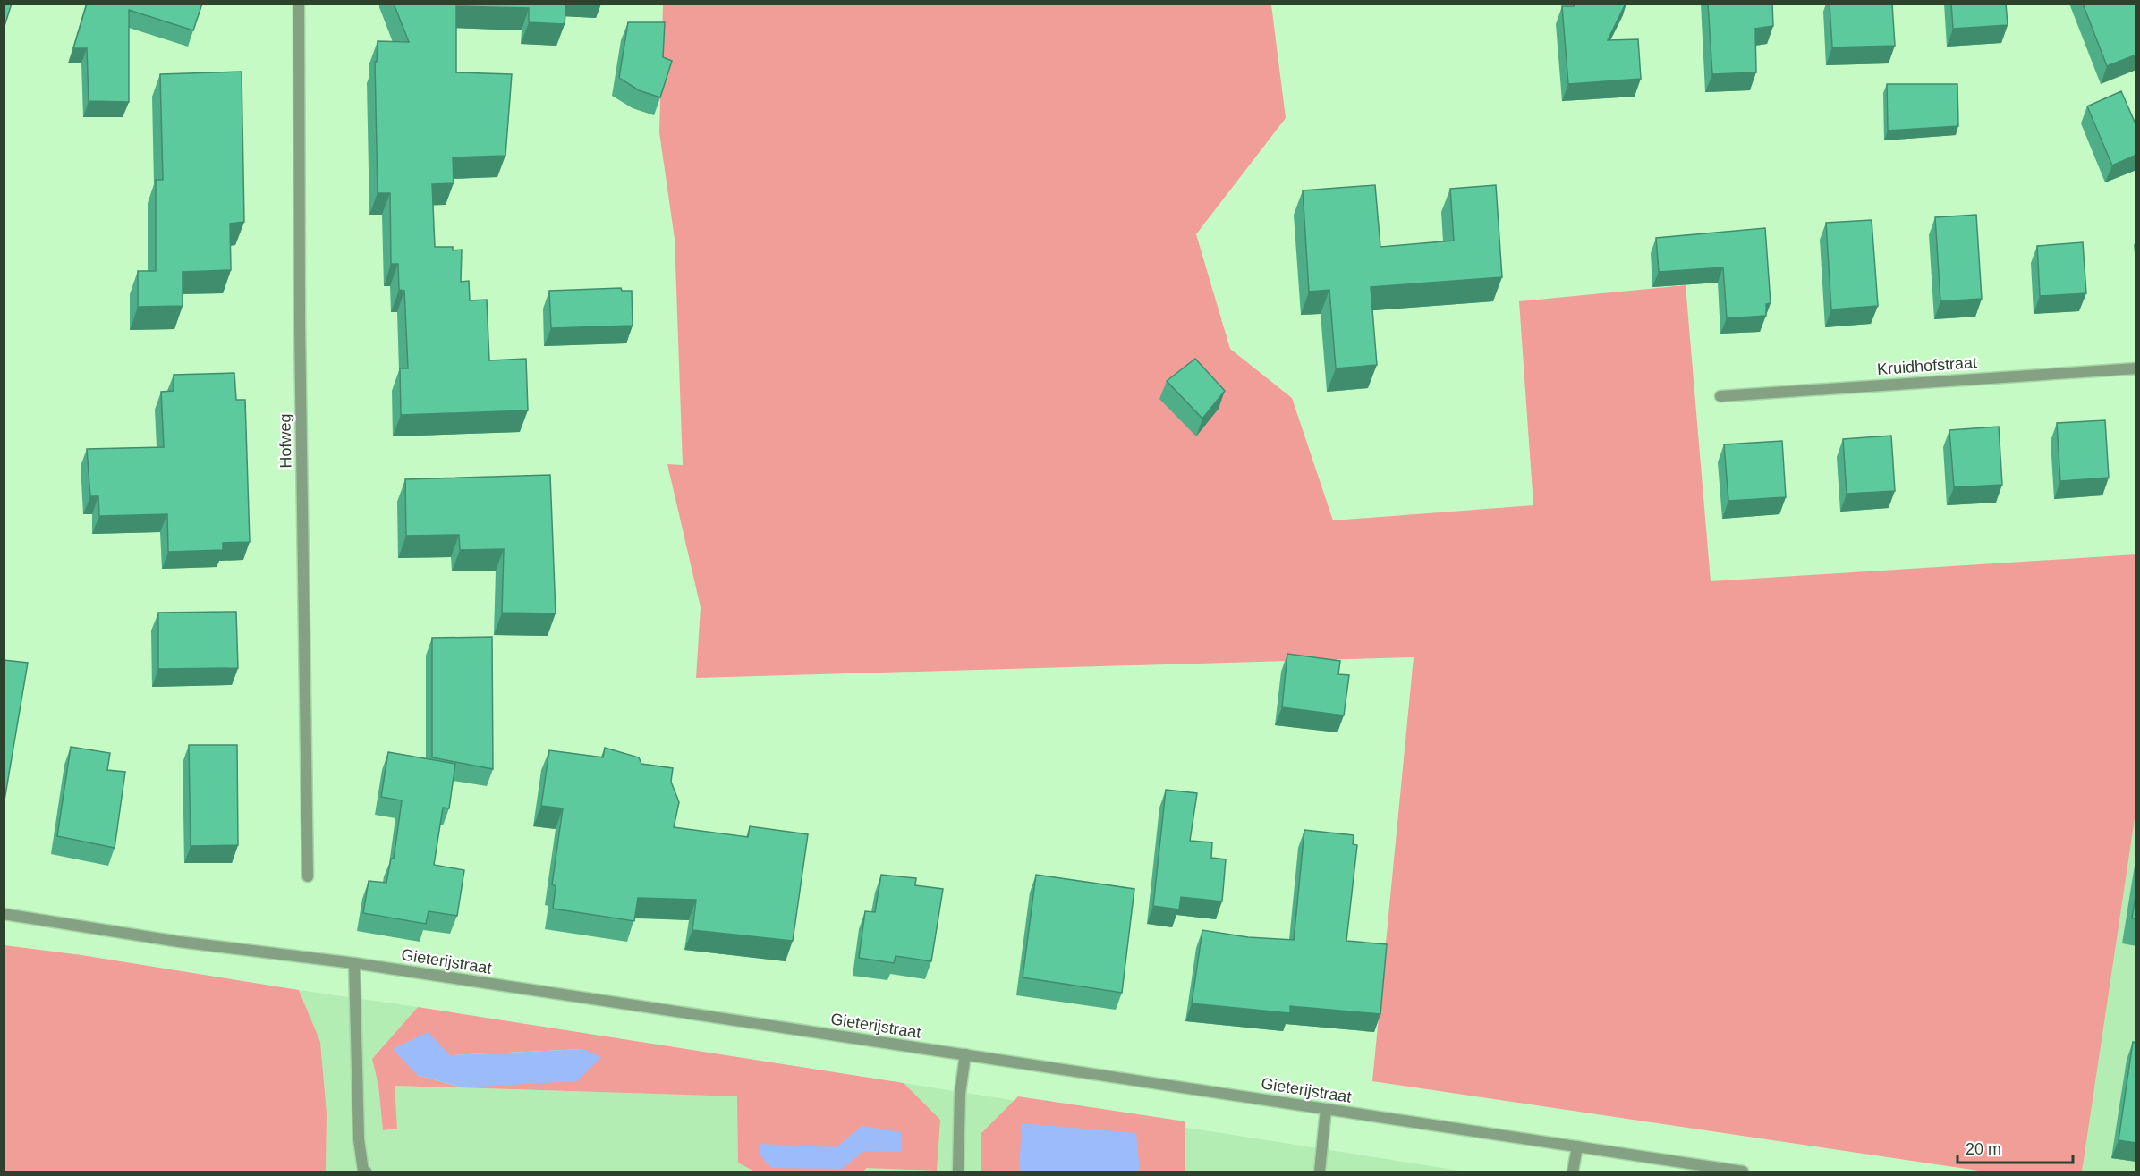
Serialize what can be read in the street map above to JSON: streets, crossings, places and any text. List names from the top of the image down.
{
  "streets": {
    "street": ["Kruidhofstraat", "Hofweg", "Gieterijstraat"]
  },
  "scale_bar": "20 m"
}
